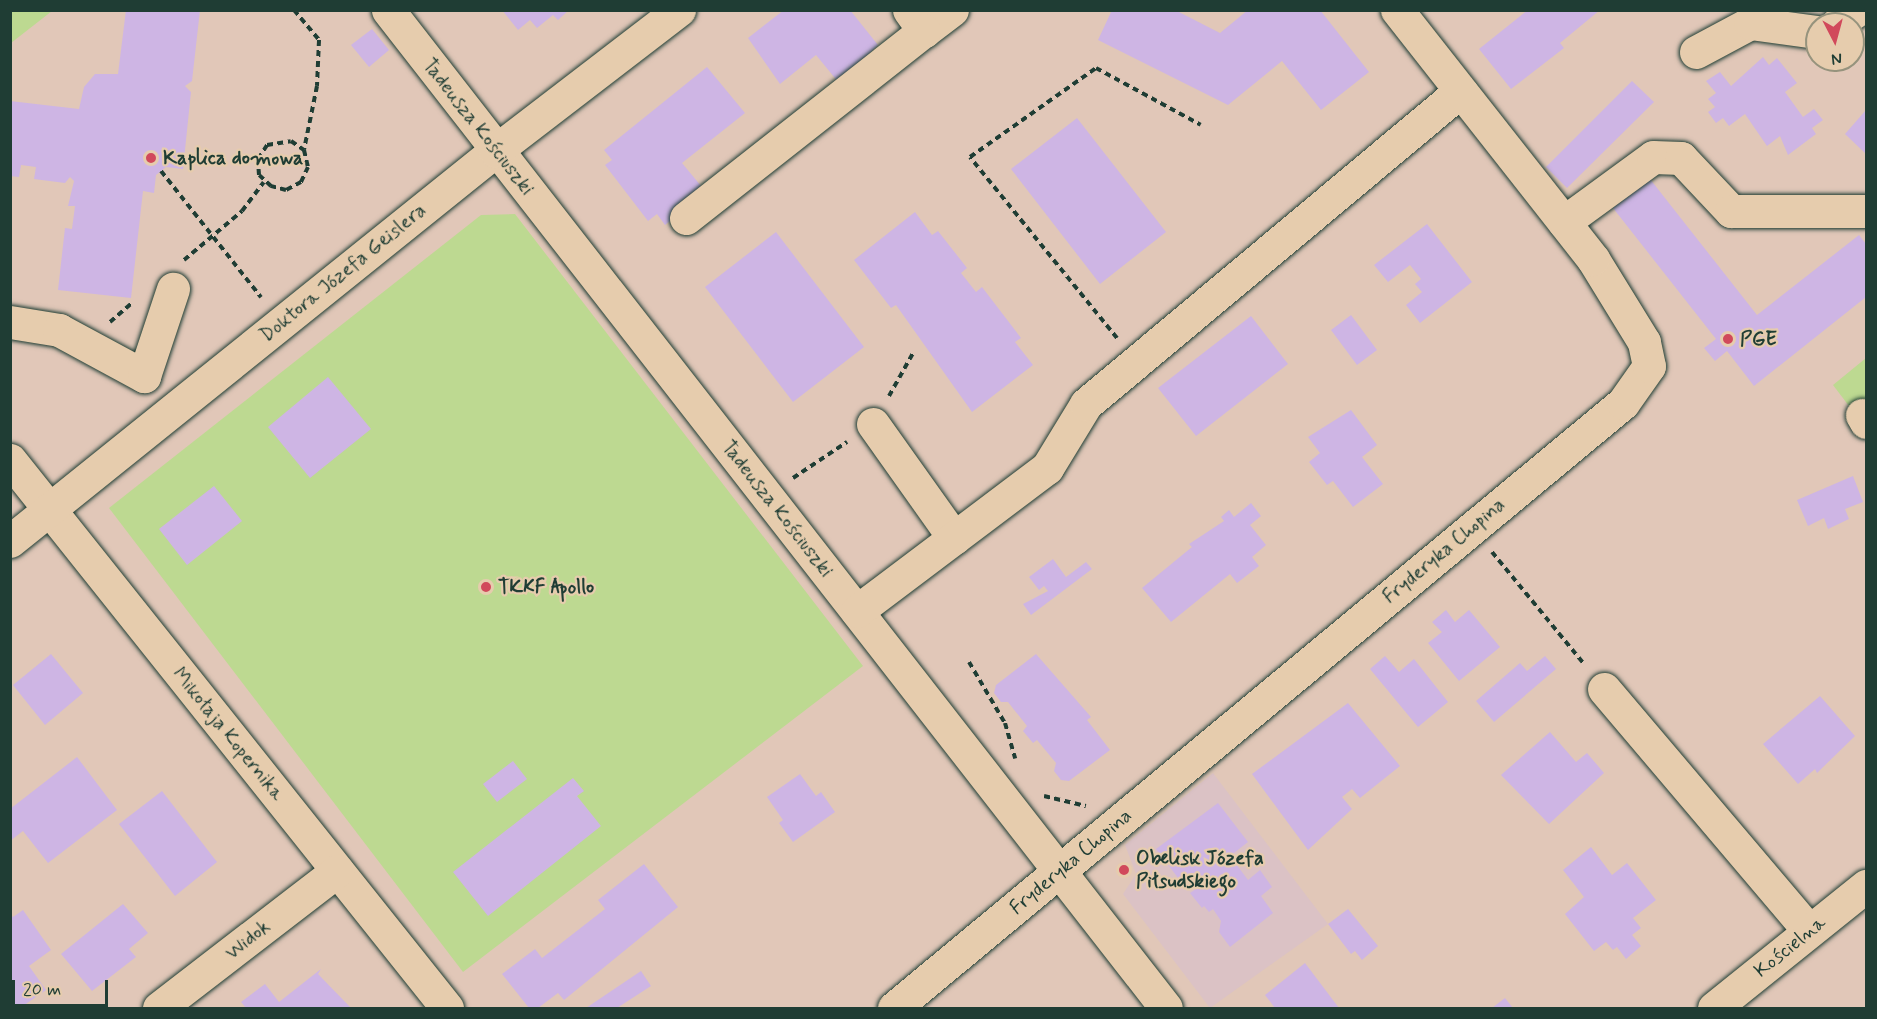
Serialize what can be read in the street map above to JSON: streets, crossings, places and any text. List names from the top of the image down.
{
  "streets": {
    "street": [
      "Tadeusza Kościuszki",
      "Doktora Józefa Geislera",
      "Fryderyka Chopina",
      "Mikołaja Kopernika",
      "Widok",
      "Kościelna"
    ]
  },
  "crossings": [
    ["Tadeusza Kościuszki", "Doktora Józefa Geislera"],
    ["Tadeusza Kościuszki", "Fryderyka Chopina"],
    ["Doktora Józefa Geislera", "Mikołaja Kopernika"],
    ["Mikołaja Kopernika", "Widok"]
  ],
  "places": [
    "Kaplica domowa",
    "PGE",
    "TKKF Apollo",
    "Obelisk Józefa Piłsudskiego"
  ],
  "scale_bar": "20 m",
  "north": "bottom"
}
